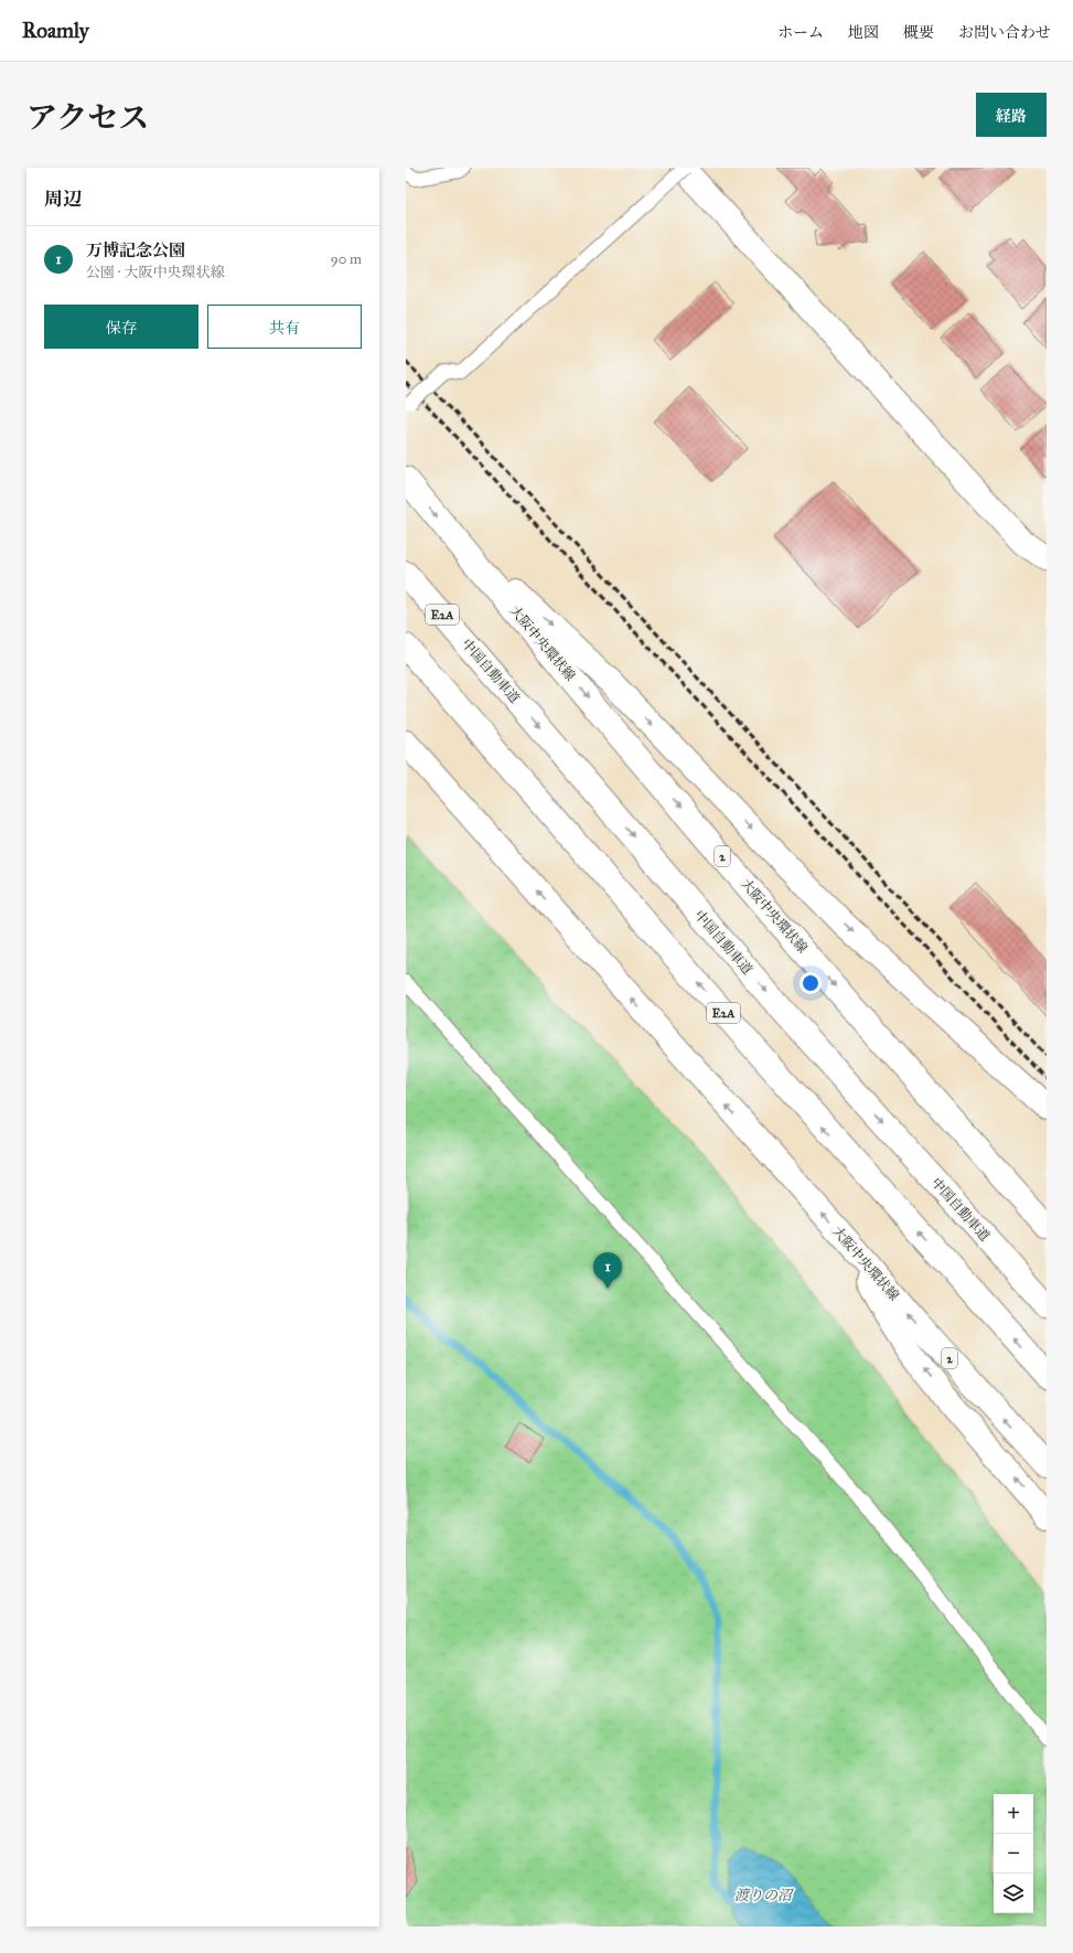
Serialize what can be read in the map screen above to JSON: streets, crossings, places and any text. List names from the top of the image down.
{
  "streets": {
    "main road": [
      "E2A",
      "大阪中央環状線",
      "中国自動車道",
      "2"
    ]
  },
  "water": ["渡りの沼"],
  "page": {
    "header": "Roamly",
    "nav": [
      "ホーム",
      "地図",
      "概要",
      "お問い合わせ"
    ],
    "title": "アクセス",
    "buttons": [
      "経路",
      ["保存", "共有"]
    ],
    "heading": "周辺",
    "list": [
      {
        "mark": "1",
        "name": "万博記念公園",
        "note": "公園 · 大阪中央環状線",
        "value": "90 m"
      }
    ],
    "pins": "1",
    "map_buttons": ["+", "−"]
  }
}
